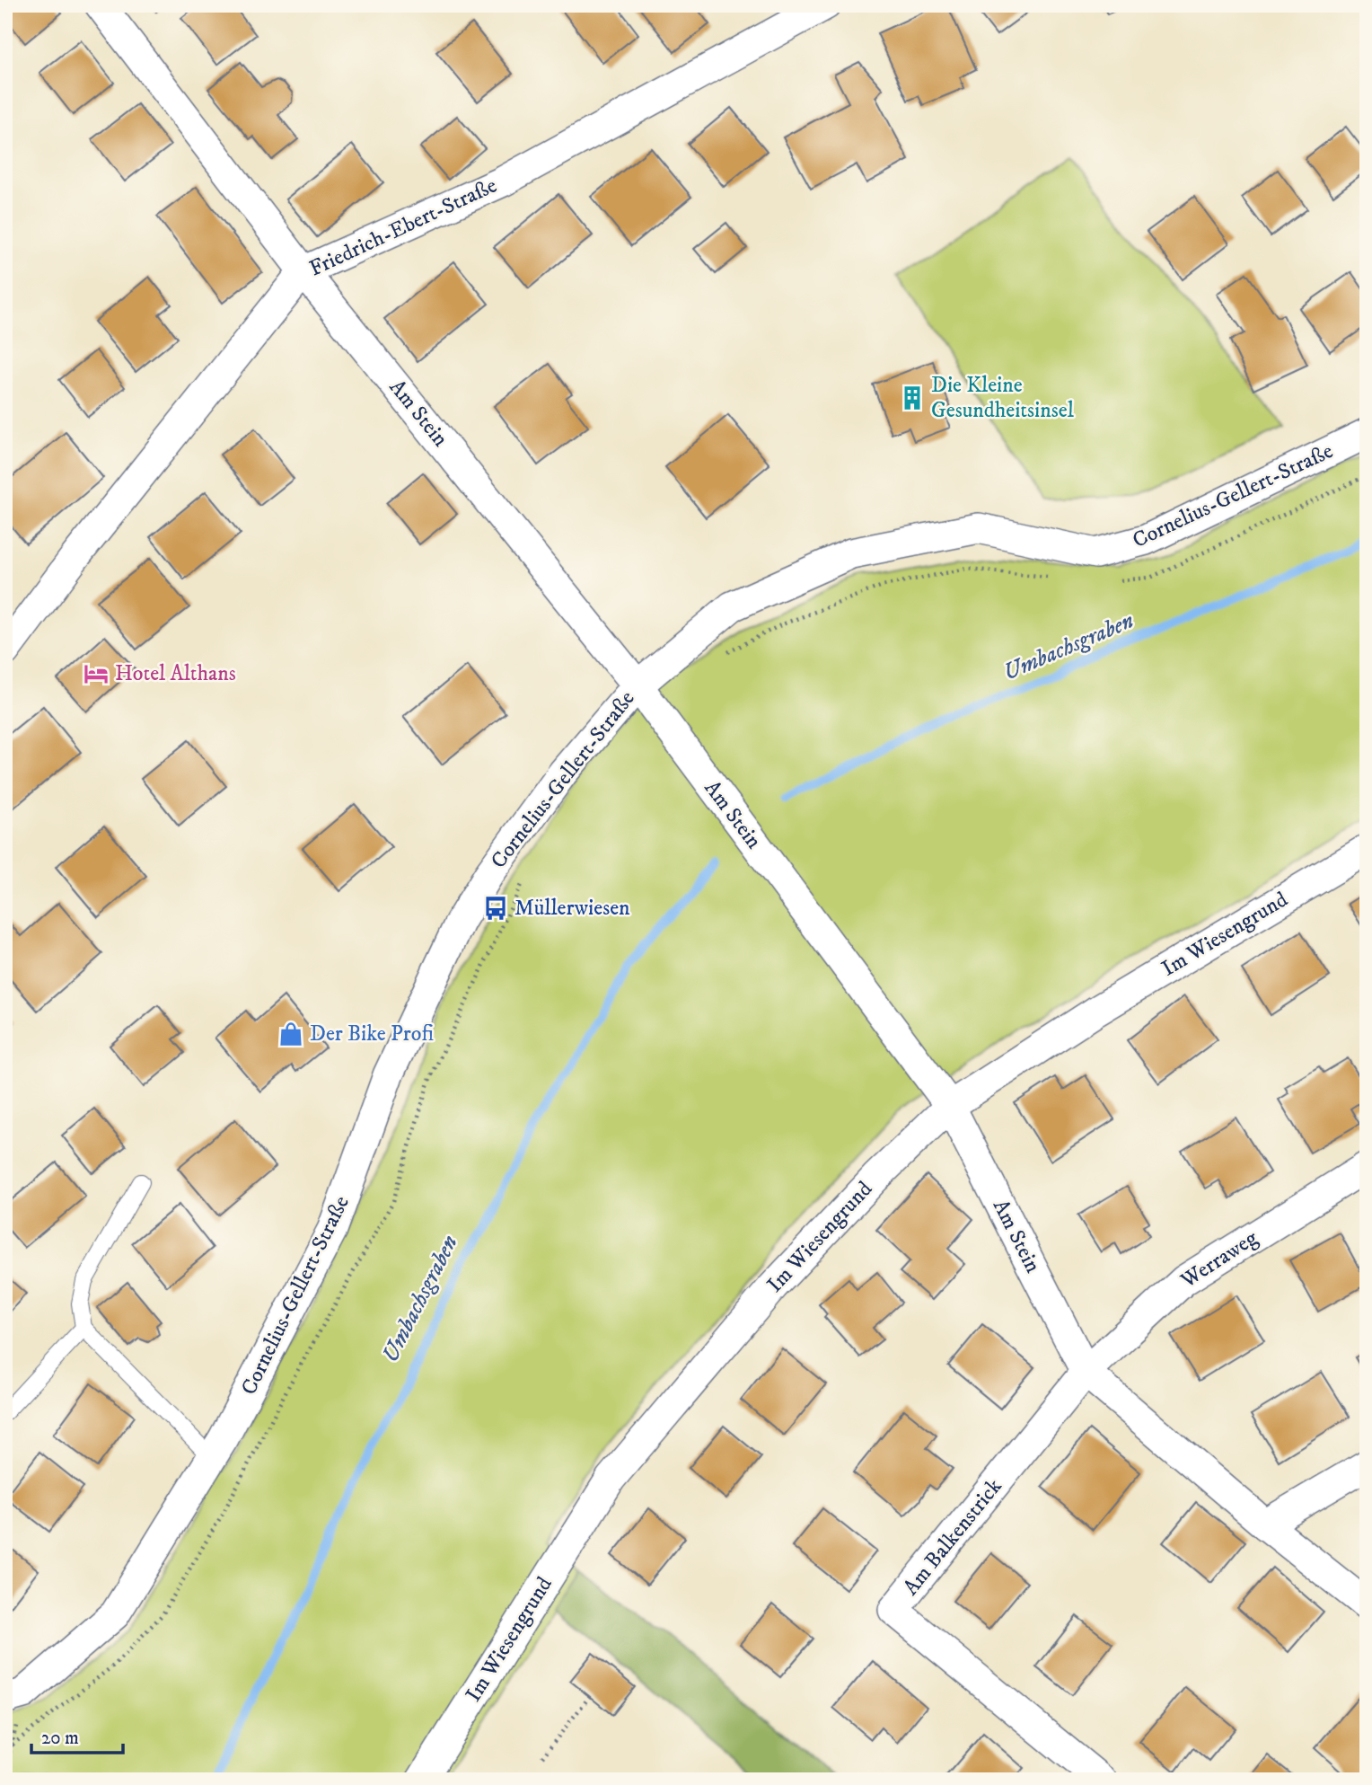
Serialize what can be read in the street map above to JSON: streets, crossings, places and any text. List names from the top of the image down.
{
  "streets": {
    "street": [
      "Friedrich-Ebert-Straße",
      "Am Stein",
      "Cornelius-Gellert-Straße",
      "Im Wiesengrund",
      "Werraweg",
      "Am Balkenstrick"
    ]
  },
  "crossings": [
    ["Friedrich-Ebert-Straße", "Am Stein"],
    ["Am Stein", "Cornelius-Gellert-Straße"],
    ["Am Stein", "Im Wiesengrund"],
    ["Am Stein", "Werraweg"],
    ["Am Stein", "Am Balkenstrick"],
    ["Werraweg", "Am Balkenstrick"]
  ],
  "water": ["Umbachsgraben"],
  "places": {
    "building": ["Die Kleine Gesundheitsinsel"],
    "hotel": ["Hotel Althans"],
    "bus stop": ["Müllerwiesen"],
    "shop": ["Der Bike Profi"]
  },
  "scale_bar": "20 m"
}
